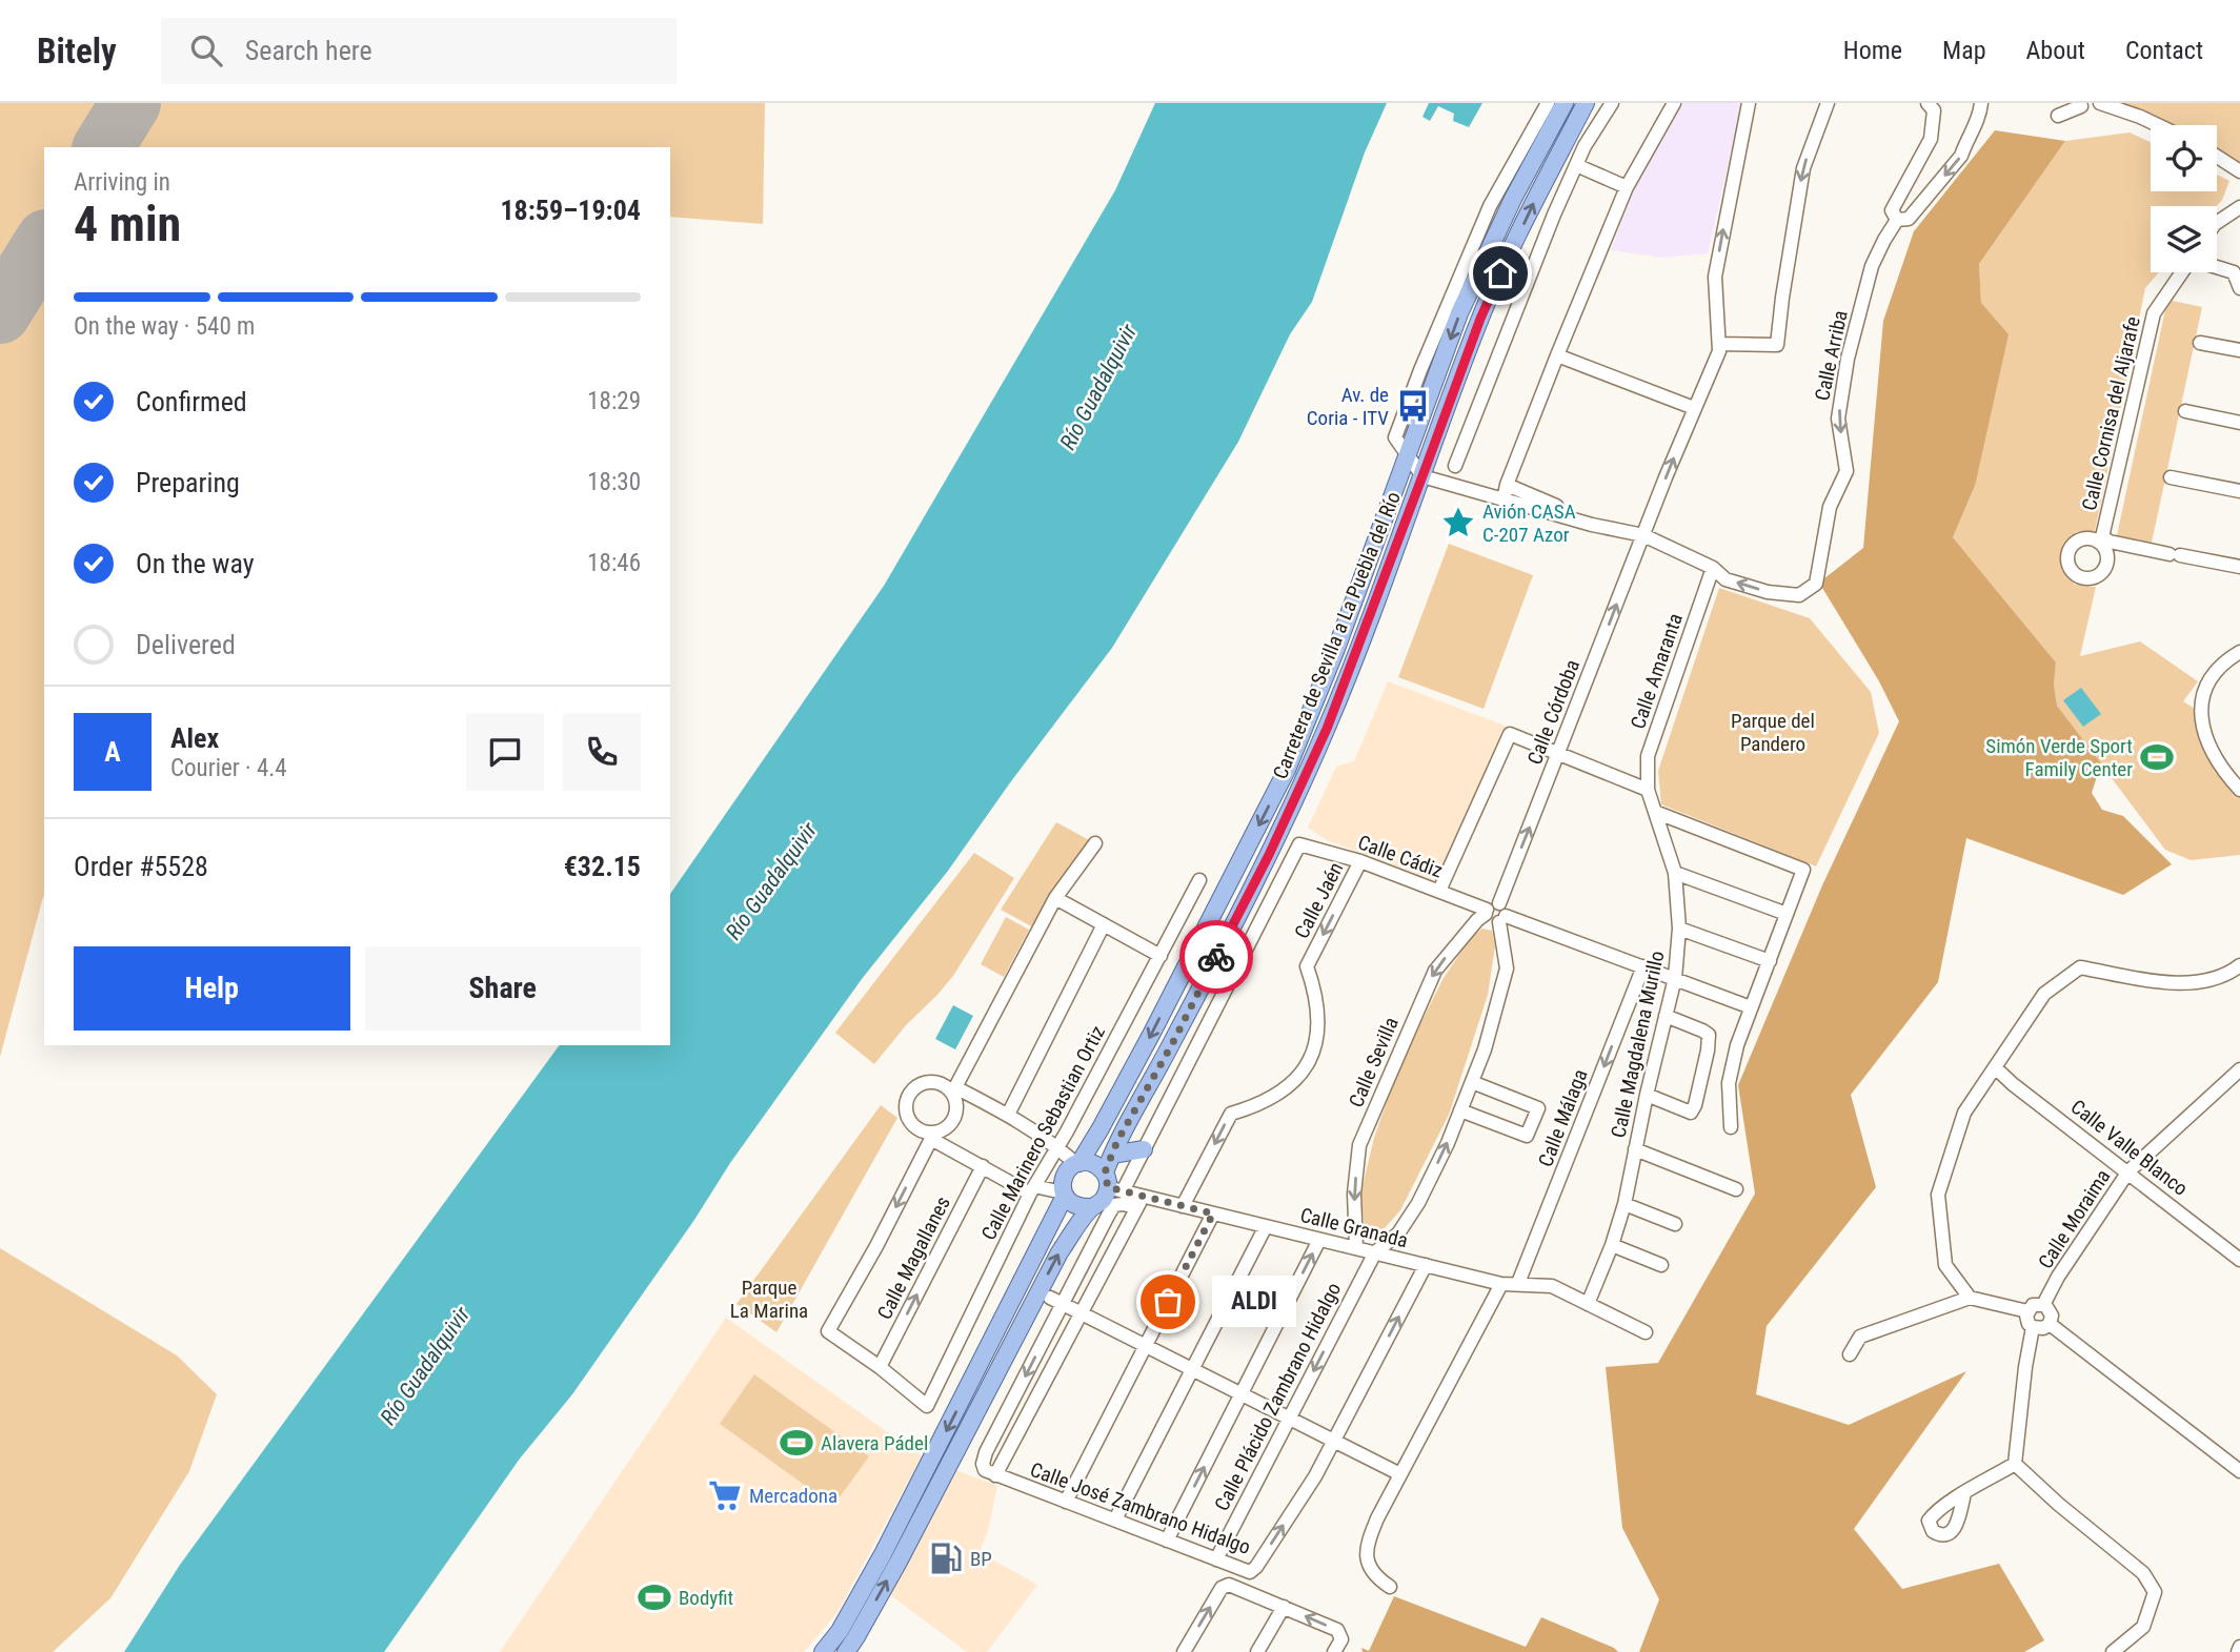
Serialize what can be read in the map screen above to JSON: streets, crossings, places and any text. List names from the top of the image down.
{
  "streets": {
    "main road": ["Carretera de Sevilla a La Puebla del Río"],
    "street": [
      "Calle Arriba",
      "Calle Cornisa del Aljarafe",
      "Calle Amaranta",
      "Calle Córdoba",
      "Calle Cádiz",
      "Calle Jaén",
      "Calle Magdalena Murillo",
      "Calle Sevilla",
      "Calle Málaga",
      "Calle Marinero Sebastian Ortiz",
      "Calle Valle Blanco",
      "Calle Moraima",
      "Calle Granada",
      "Calle Magallanes",
      "Calle Plácido Zambrano Hidalgo",
      "Calle José Zambrano Hidalgo"
    ]
  },
  "crossings": [
    ["Calle Arriba", "Carretera de Sevilla a La Puebla del Río"],
    ["Calle Arriba", "Calle Amaranta"],
    ["Calle Arriba", "Calle Córdoba"],
    ["Carretera de Sevilla a La Puebla del Río", "Calle Granada"],
    ["Calle Amaranta", "Calle Magdalena Murillo"],
    ["Calle Córdoba", "Calle Sevilla"],
    ["Calle Cádiz", "Calle Jaén"],
    ["Calle Cádiz", "Calle Sevilla"],
    ["Calle Jaén", "Calle Granada"],
    ["Calle Magdalena Murillo", "Calle Granada"],
    ["Calle Sevilla", "Calle Granada"],
    ["Calle Málaga", "Calle Granada"],
    ["Calle Marinero Sebastian Ortiz", "Calle Magallanes"],
    ["Calle Valle Blanco", "Calle Moraima"],
    ["Calle Granada", "Calle Plácido Zambrano Hidalgo"],
    ["Calle Granada", "Calle José Zambrano Hidalgo"],
    ["Calle Plácido Zambrano Hidalgo", "Calle José Zambrano Hidalgo"]
  ],
  "one_way": [
    "Calle Arriba",
    "Calle Córdoba",
    "Calle Jaén",
    "Calle Málaga",
    "Calle Magallanes"
  ],
  "water": ["Río Guadalquivir"],
  "parks": ["Parque del Pandero", "Parque La Marina"],
  "places": {
    "bus stop": ["Av. de Coria - ITV"],
    "place": ["Avión CASA C-207 Azor"],
    "sports": ["Simón Verde Sport Family Center", "Alavera Pádel", "Bodyfit"],
    "other": ["ALDI"],
    "supermarket": ["Mercadona"],
    "fuel station": ["BP"]
  },
  "page": {
    "header": "Bitely",
    "search": "Search here",
    "nav": [
      "Home",
      "Map",
      "About",
      "Contact"
    ],
    "heading": ["4 min", "Arriving in", "18:59–19:04"],
    "panel": [
      "Alex",
      "Courier · 4.4",
      "Order #5528",
      "€32.15"
    ],
    "bar": "On the way · 540 m",
    "list": [
      ["Confirmed", "18:29"],
      ["Preparing", "18:30"],
      ["On the way", "18:46"],
      "Delivered"
    ],
    "round": "A",
    "buttons": ["Help", "Share"],
    "bubble": "ALDI"
  }
}
